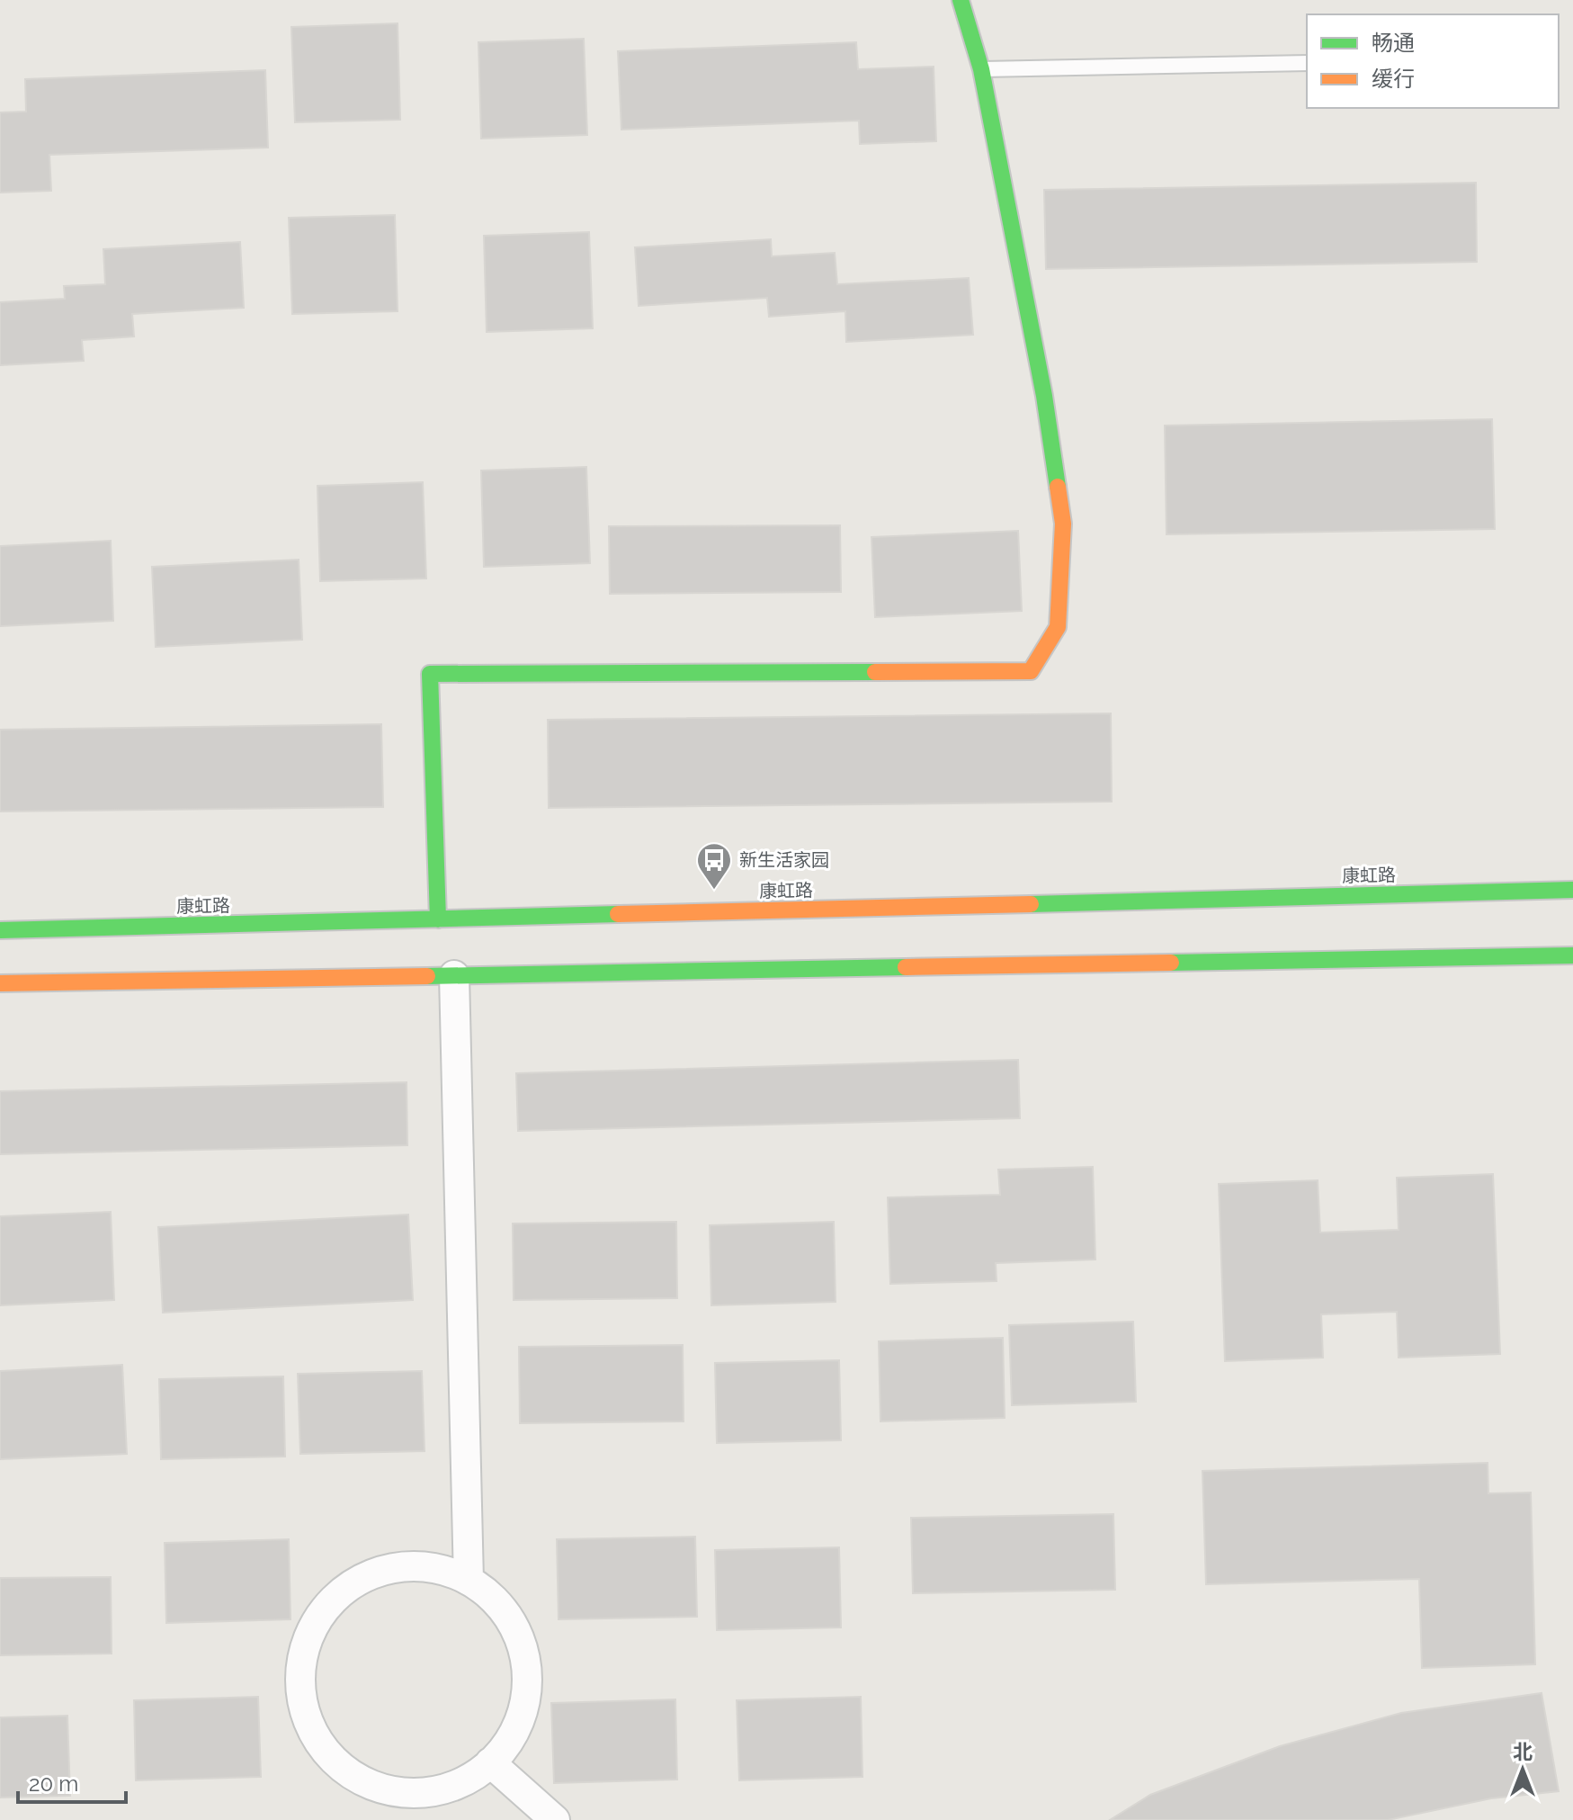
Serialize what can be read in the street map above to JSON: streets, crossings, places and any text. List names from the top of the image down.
{
  "streets": {
    "main road": ["康虹路"]
  },
  "places": {
    "bus stop": ["新生活家园"]
  },
  "legend": ["畅通", "缓行"],
  "scale_bar": "20 m",
  "north": "top"
}
